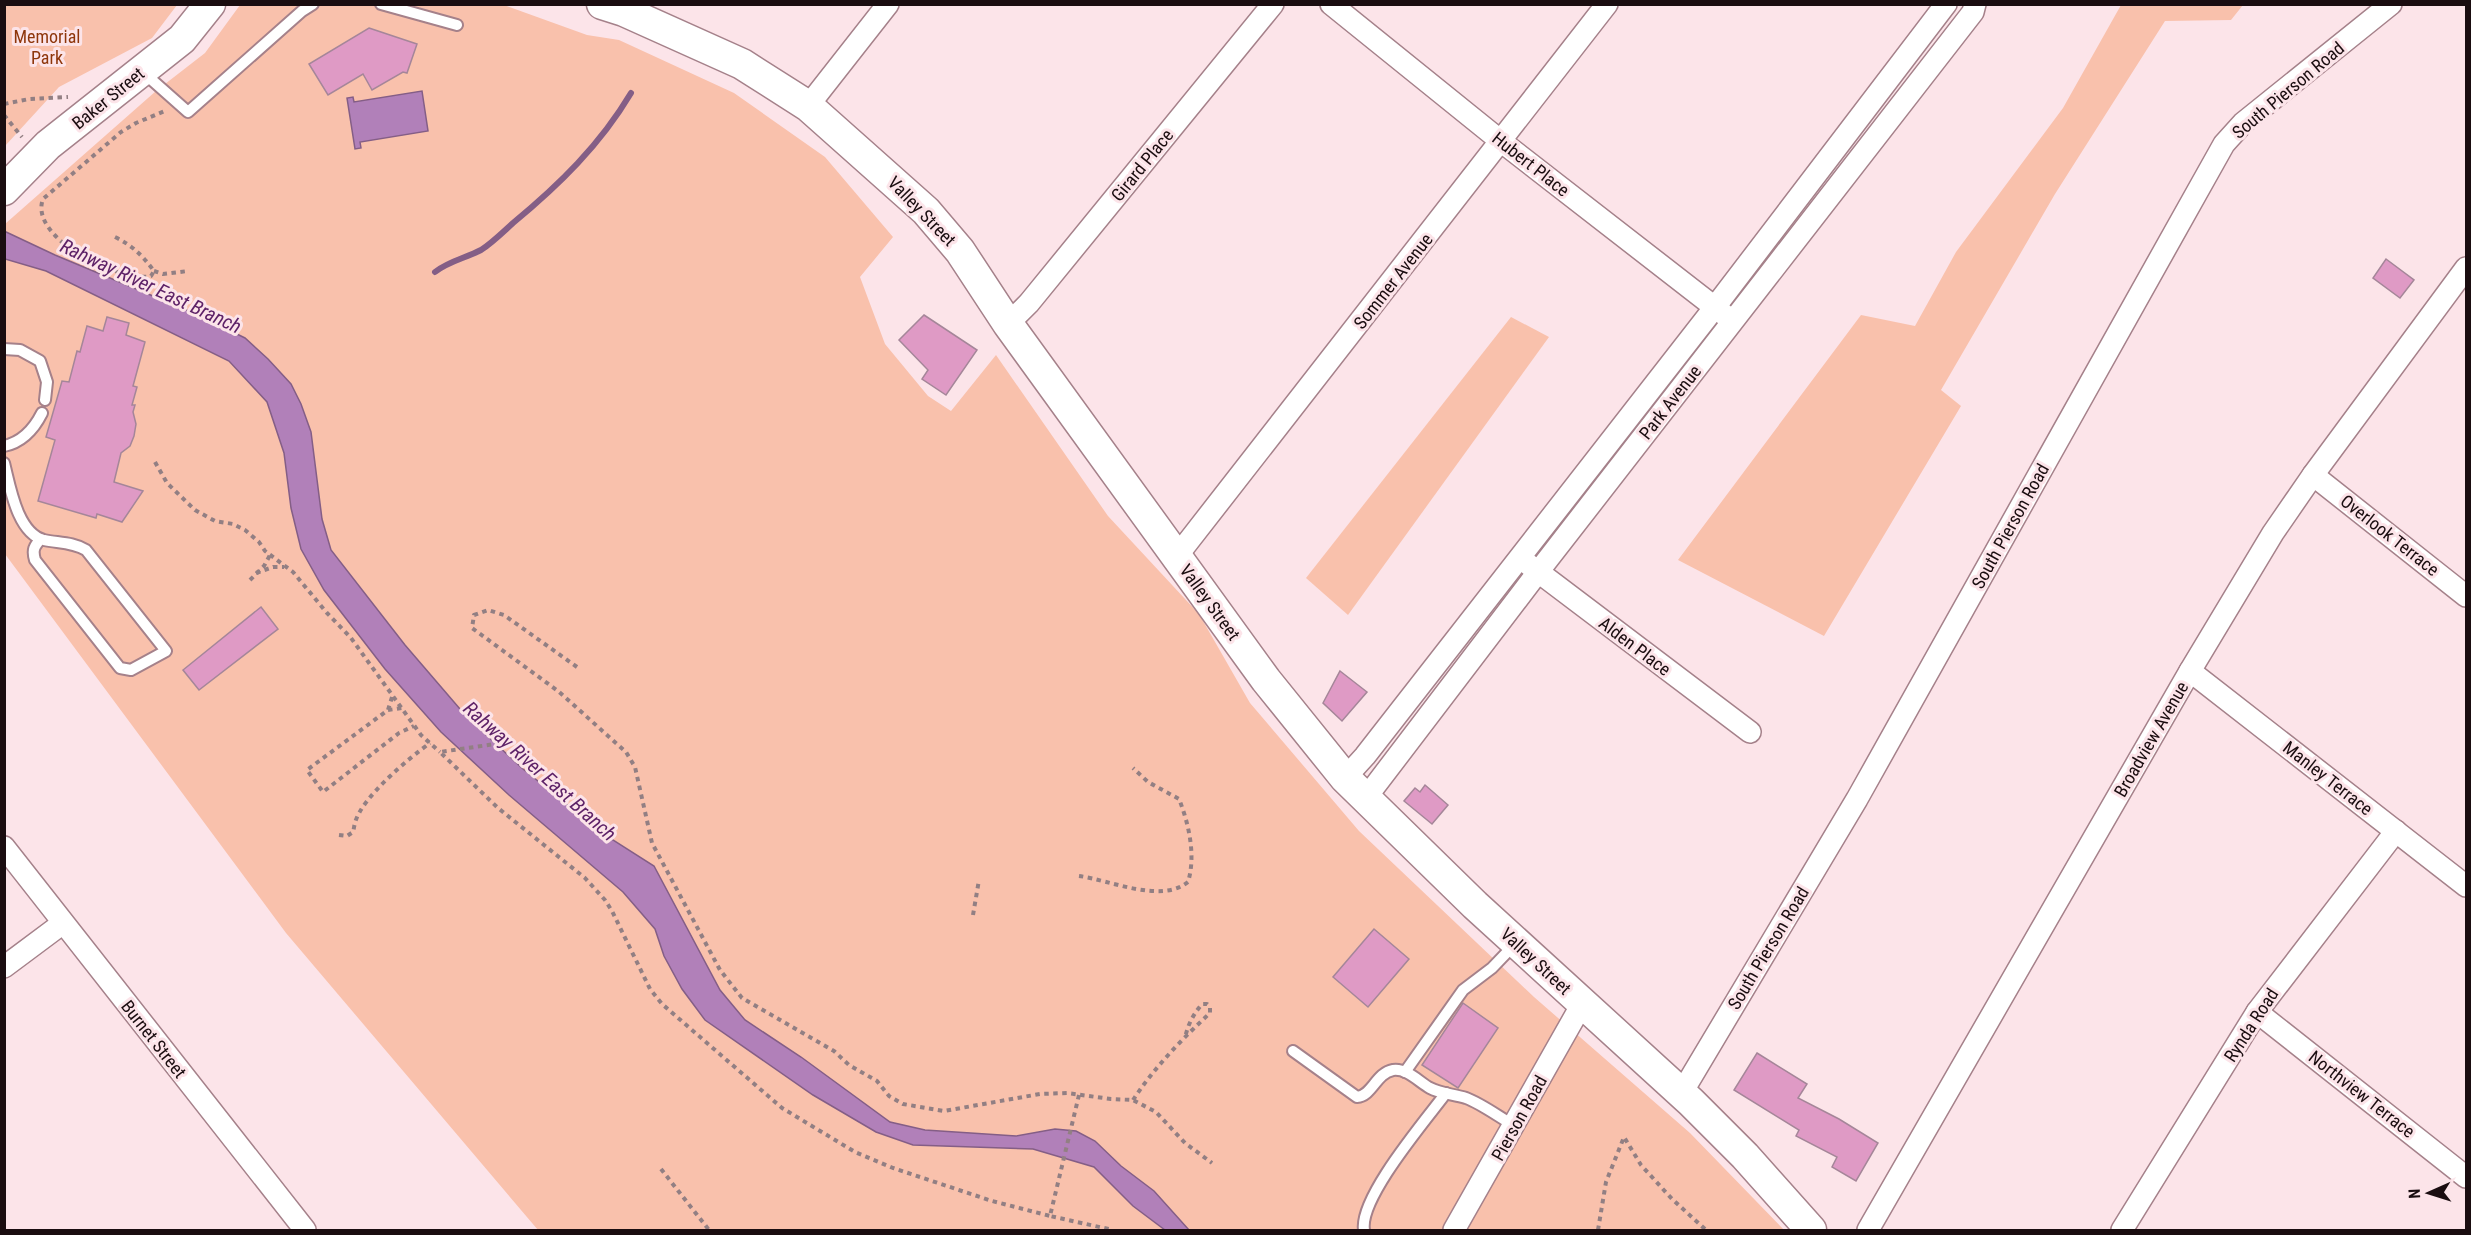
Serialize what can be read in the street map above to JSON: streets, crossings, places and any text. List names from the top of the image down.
{
  "streets": {
    "main road": ["Baker Street", "Valley Street"],
    "street": [
      "South Pierson Road",
      "Hubert Place",
      "Girard Place",
      "Sommer Avenue",
      "Park Avenue",
      "Overlook Terrace",
      "Alden Place",
      "Broadview Avenue",
      "Manley Terrace",
      "Rynda Road",
      "Burnet Street",
      "Northview Terrace",
      "Pierson Road"
    ]
  },
  "crossings": [
    ["South Pierson Road", "Valley Street"],
    ["Hubert Place", "Sommer Avenue"],
    ["Hubert Place", "Park Avenue"],
    ["Girard Place", "Valley Street"],
    ["Valley Street", "Sommer Avenue"],
    ["Valley Street", "Park Avenue"],
    ["Valley Street", "Pierson Road"],
    ["Park Avenue", "Alden Place"],
    ["Overlook Terrace", "Broadview Avenue"],
    ["Broadview Avenue", "Manley Terrace"],
    ["Manley Terrace", "Rynda Road"],
    ["Rynda Road", "Northview Terrace"]
  ],
  "water": ["Rahway River East Branch"],
  "parks": ["Memorial Park"],
  "north": "left"
}
